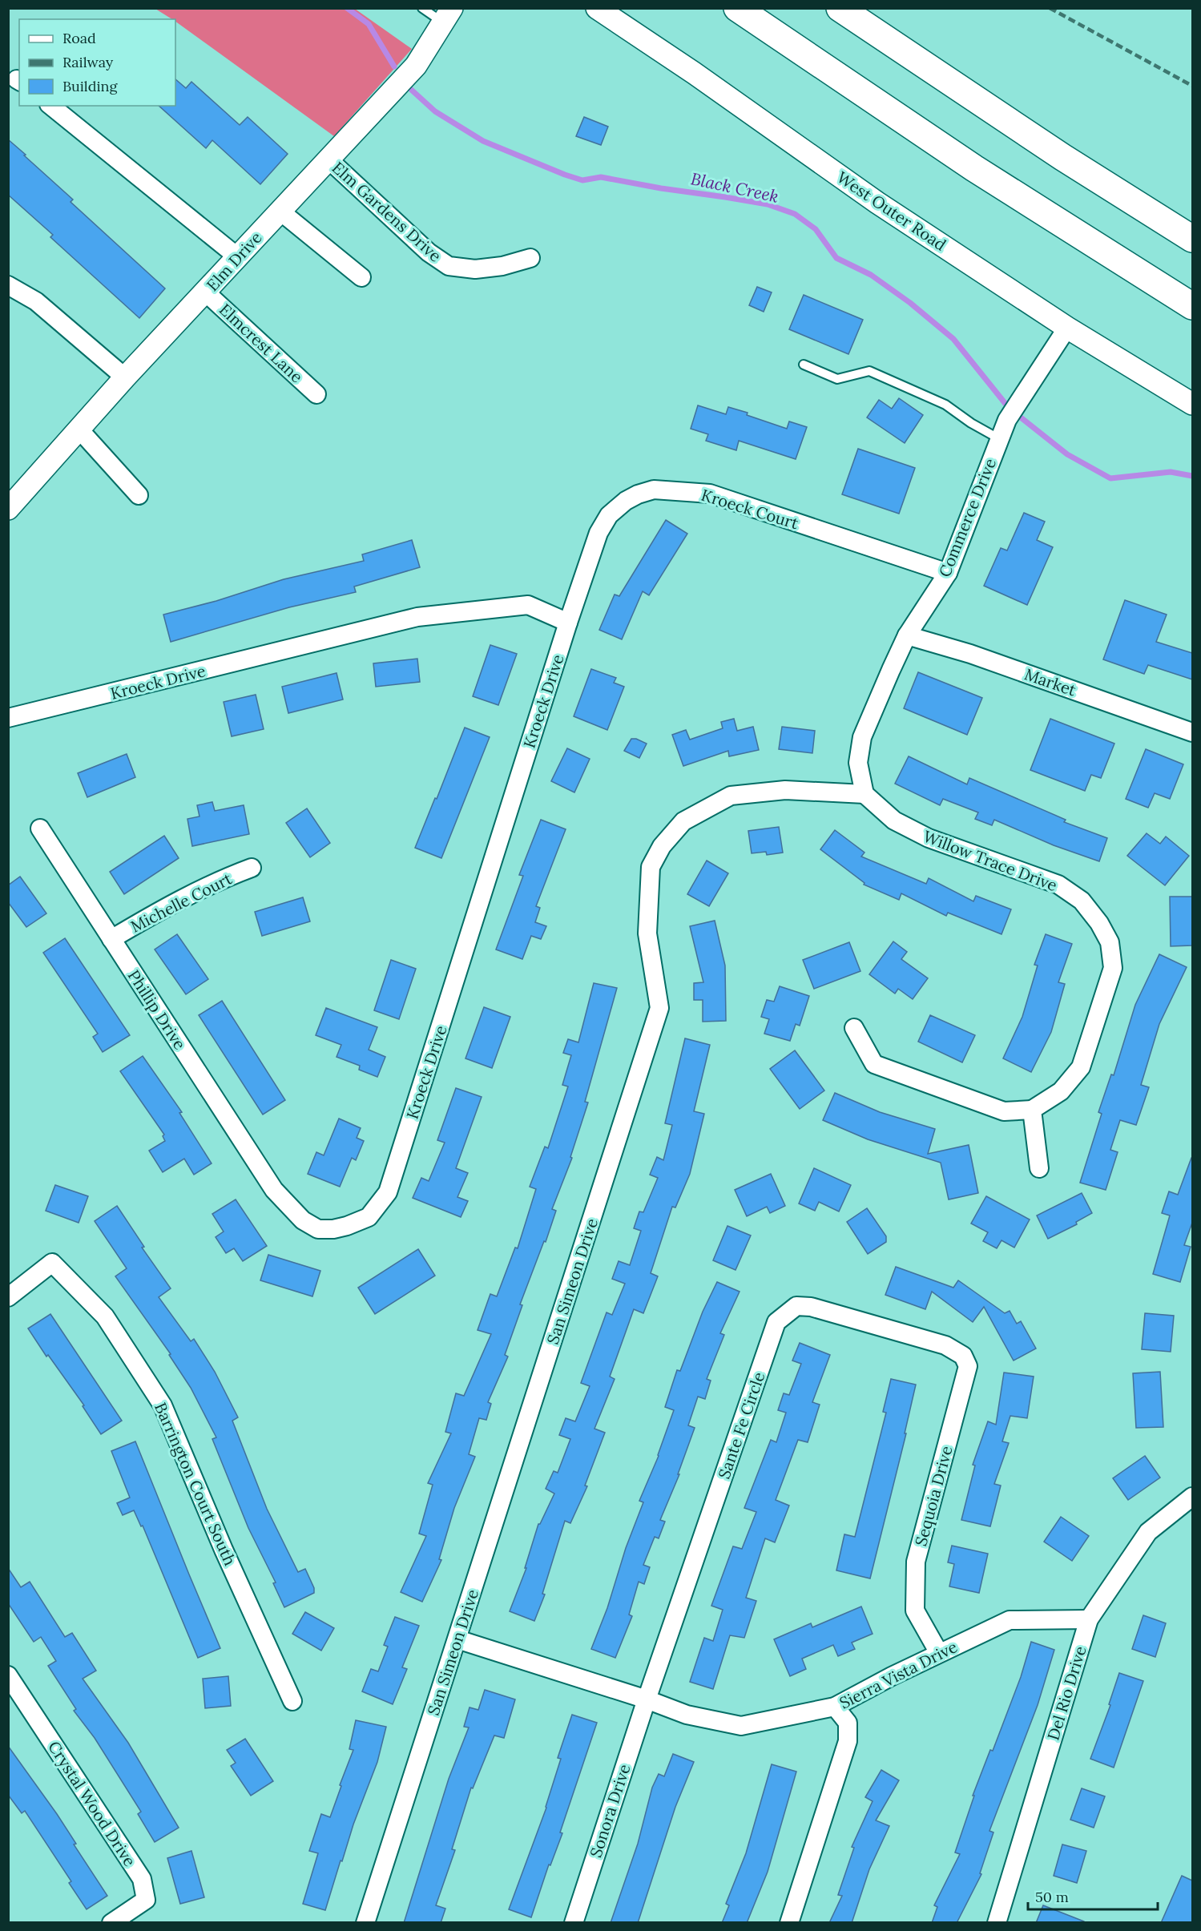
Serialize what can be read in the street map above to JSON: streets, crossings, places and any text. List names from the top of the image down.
{
  "streets": {
    "street": [
      "West Outer Road",
      "Elm Gardens Drive",
      "Elm Drive",
      "Elmcrest Lane",
      "Kroeck Court",
      "Commerce Drive",
      "Kroeck Drive",
      "Market",
      "Willow Trace Drive",
      "Michelle Court",
      "Phillip Drive",
      "San Simeon Drive",
      "Sante Fe Circle",
      "Barrington Court South",
      "Sequoia Drive",
      "Sierra Vista Drive",
      "Del Rio Drive",
      "Crystal Wood Drive",
      "Sonora Drive"
    ]
  },
  "crossings": [
    ["West Outer Road", "Commerce Drive"],
    ["Elm Gardens Drive", "Elm Drive"],
    ["Elm Drive", "Elmcrest Lane"],
    ["Kroeck Court", "Commerce Drive"],
    ["Kroeck Court", "Kroeck Drive"],
    ["Commerce Drive", "Market"],
    ["Commerce Drive", "Willow Trace Drive"],
    ["Commerce Drive", "San Simeon Drive"],
    ["Kroeck Drive", "Phillip Drive"],
    ["Willow Trace Drive", "San Simeon Drive"],
    ["Michelle Court", "Phillip Drive"],
    ["San Simeon Drive", "Sierra Vista Drive"],
    ["Sante Fe Circle", "Sequoia Drive"],
    ["Sante Fe Circle", "Sierra Vista Drive"],
    ["Sante Fe Circle", "Sonora Drive"],
    ["Sequoia Drive", "Sierra Vista Drive"],
    ["Sierra Vista Drive", "Del Rio Drive"],
    ["Sierra Vista Drive", "Sonora Drive"]
  ],
  "water": ["Black Creek"],
  "legend": ["Road", "Railway", "Building"],
  "scale_bar": "50 m"
}
